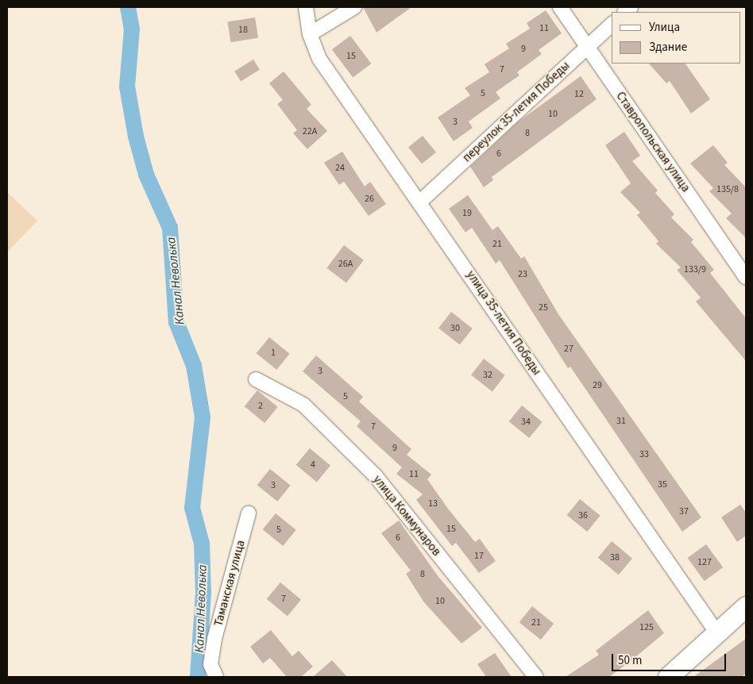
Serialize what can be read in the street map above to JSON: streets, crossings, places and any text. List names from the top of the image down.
{
  "streets": {
    "street": [
      "переулок 35-летия Победы",
      "Ставропольская улица",
      "улица 35-летия Победы",
      "улица Коммунаров",
      "Таманская улица"
    ]
  },
  "crossings": [
    ["переулок 35-летия Победы", "Ставропольская улица"],
    ["переулок 35-летия Победы", "улица 35-летия Победы"]
  ],
  "water": ["Канал Неволька"],
  "house_numbers": [
    "11",
    "18",
    "9",
    "15",
    "7",
    "5",
    "12",
    "10",
    "3",
    "22А",
    "8",
    "6",
    "24",
    "135/8",
    "26",
    "19",
    "21",
    "26А",
    "133/9",
    "23",
    "25",
    "30",
    "27",
    "1",
    "3",
    "32",
    "29",
    "5",
    "2",
    "31",
    "34",
    "7",
    "9",
    "33",
    "4",
    "11",
    "35",
    "3",
    "13",
    "37",
    "36",
    "15",
    "5",
    "6",
    "17",
    "38",
    "127",
    "8",
    "7",
    "10",
    "21",
    "125"
  ],
  "legend": ["Улица", "Здание"],
  "scale_bar": "50 m"
}
